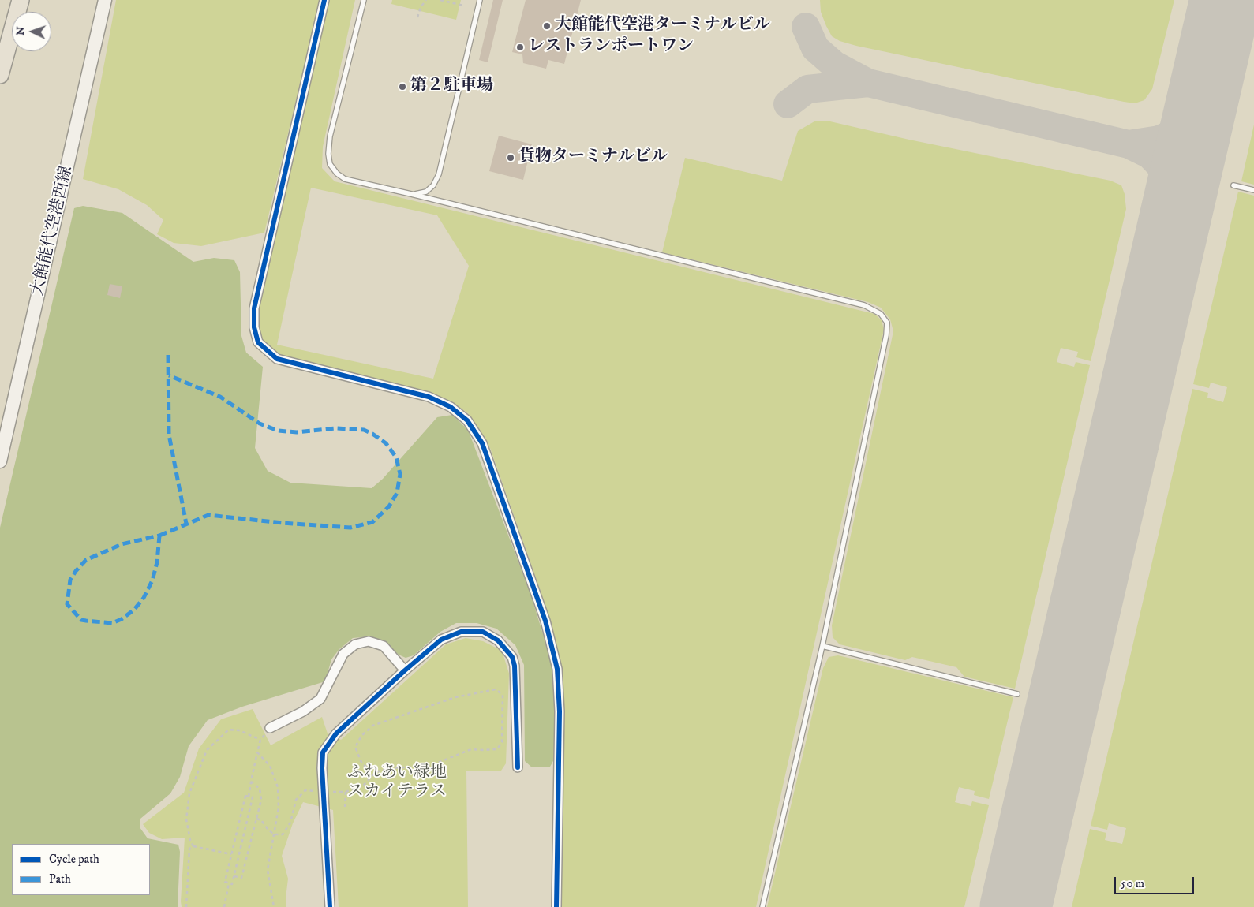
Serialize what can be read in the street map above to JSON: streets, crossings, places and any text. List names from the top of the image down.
{
  "streets": {
    "main road": ["大館能代空港西線"]
  },
  "parks": ["ふれあい緑地 スカイテラス"],
  "places": [
    "大館能代空港ターミナルビル",
    "レストランポートワン",
    "第２駐車場",
    "貨物ターミナルビル"
  ],
  "legend": ["Cycle path", "Path"],
  "scale_bar": "50 m",
  "north": "left"
}
